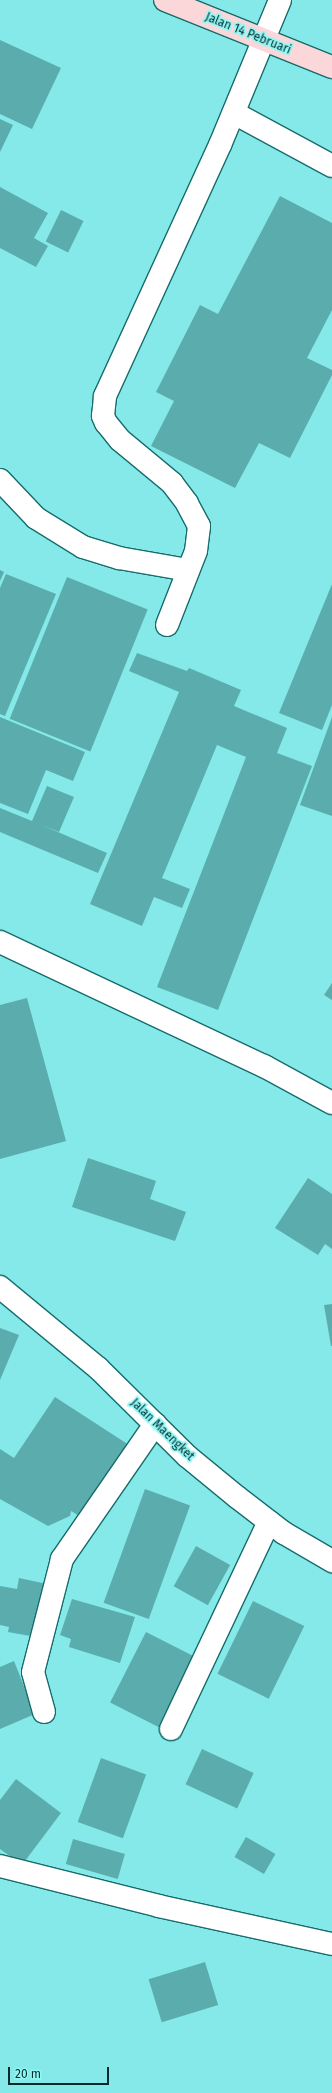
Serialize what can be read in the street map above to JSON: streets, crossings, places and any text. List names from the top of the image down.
{
  "streets": {
    "main road": ["Jalan 14 Pebruari"],
    "street": ["Jalan Maengket"]
  },
  "scale_bar": "20 m"
}
